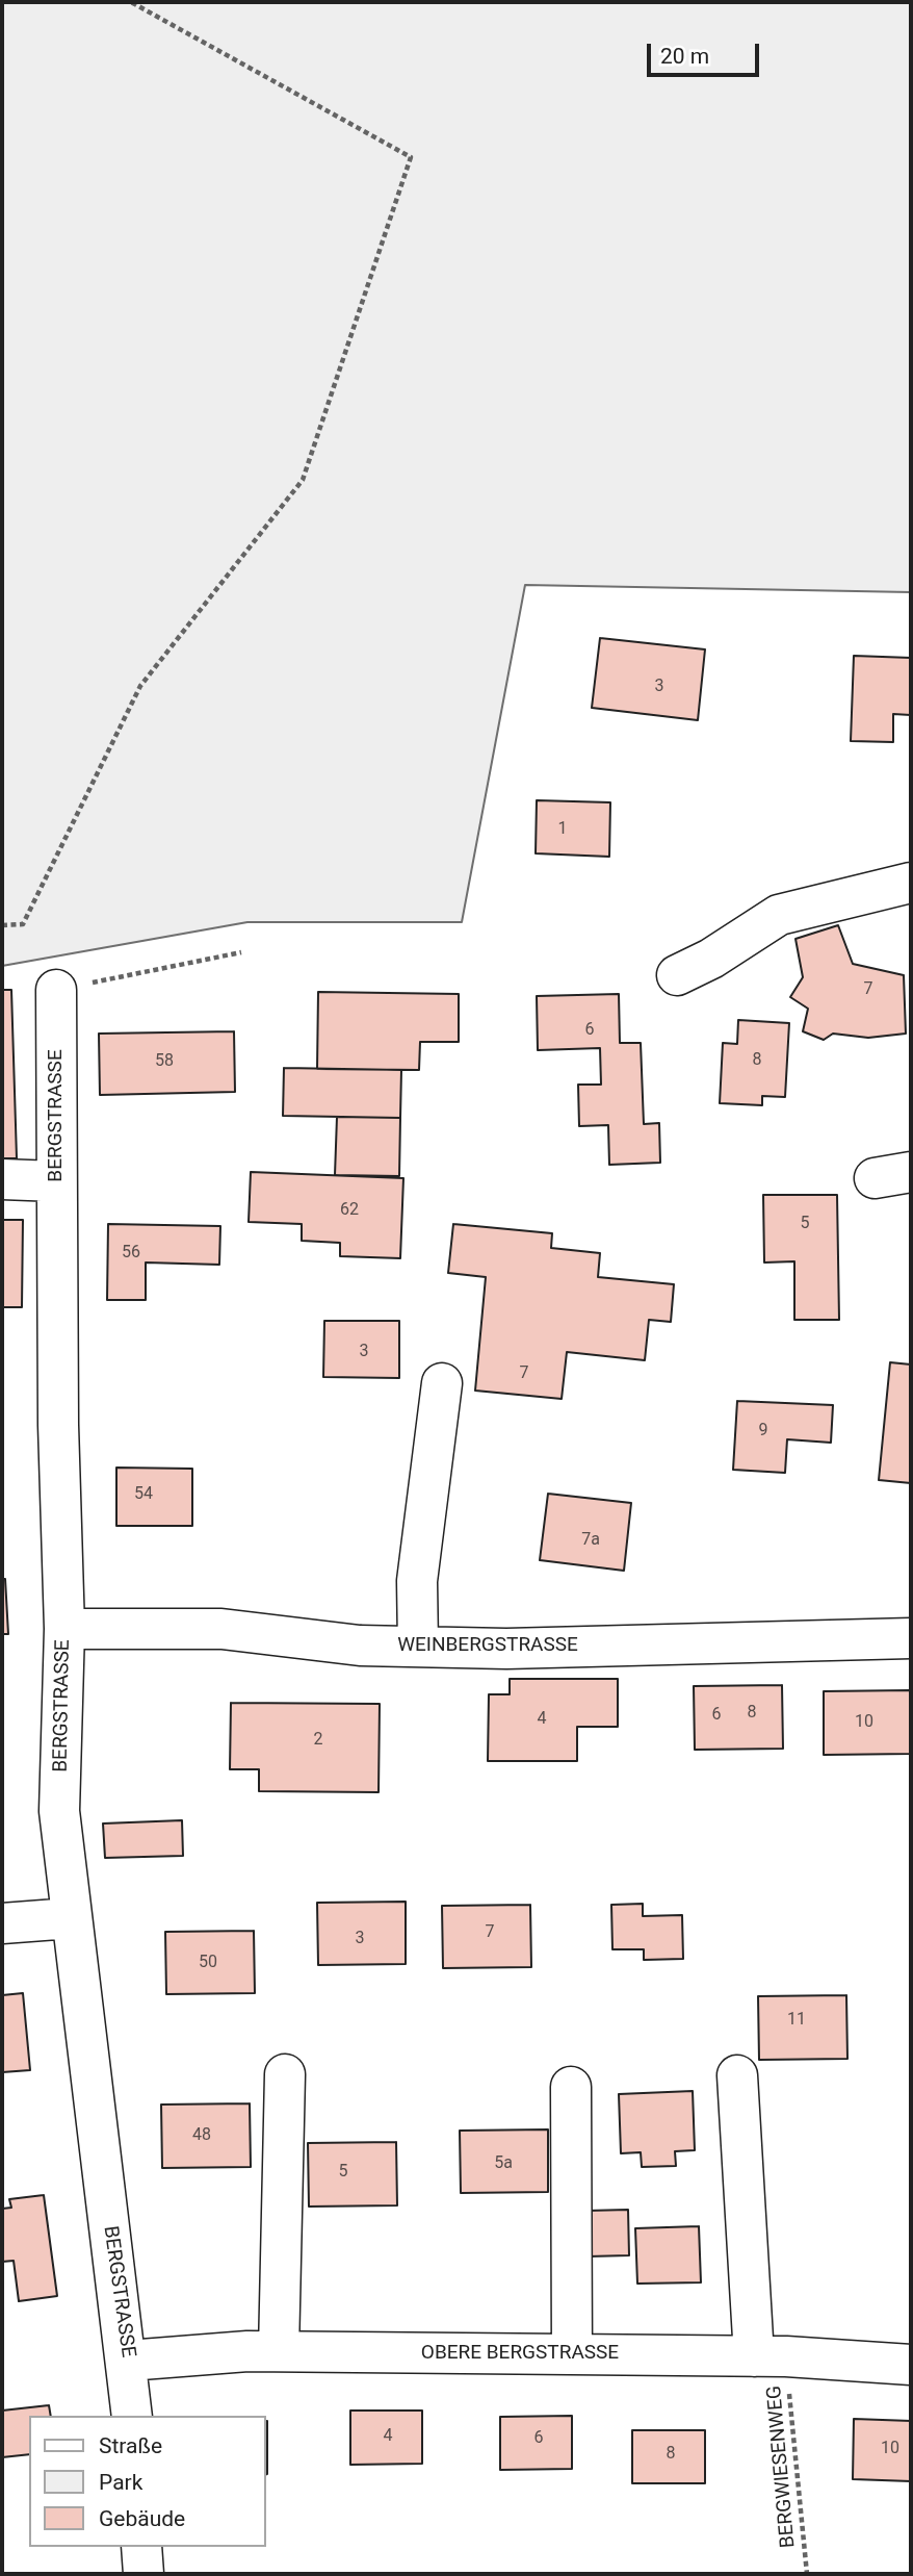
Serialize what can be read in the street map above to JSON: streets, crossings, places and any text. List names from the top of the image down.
{
  "streets": {
    "street": ["BERGSTRASSE", "WEINBERGSTRASSE", "OBERE BERGSTRASSE"],
    "path": ["BERGWIESENWEG"]
  },
  "crossings": [
    ["BERGSTRASSE", "WEINBERGSTRASSE"],
    ["BERGSTRASSE", "OBERE BERGSTRASSE"],
    ["OBERE BERGSTRASSE", "BERGWIESENWEG"]
  ],
  "house_numbers": [
    "3",
    "1",
    "7",
    "6",
    "8",
    "58",
    "62",
    "5",
    "56",
    "3",
    "7",
    "9",
    "54",
    "7a",
    "8",
    "6",
    "4",
    "10",
    "2",
    "7",
    "3",
    "50",
    "11",
    "48",
    "5a",
    "5",
    "4",
    "6",
    "10",
    "8"
  ],
  "legend": ["Straße", "Park", "Gebäude"],
  "scale_bar": "20 m"
}
